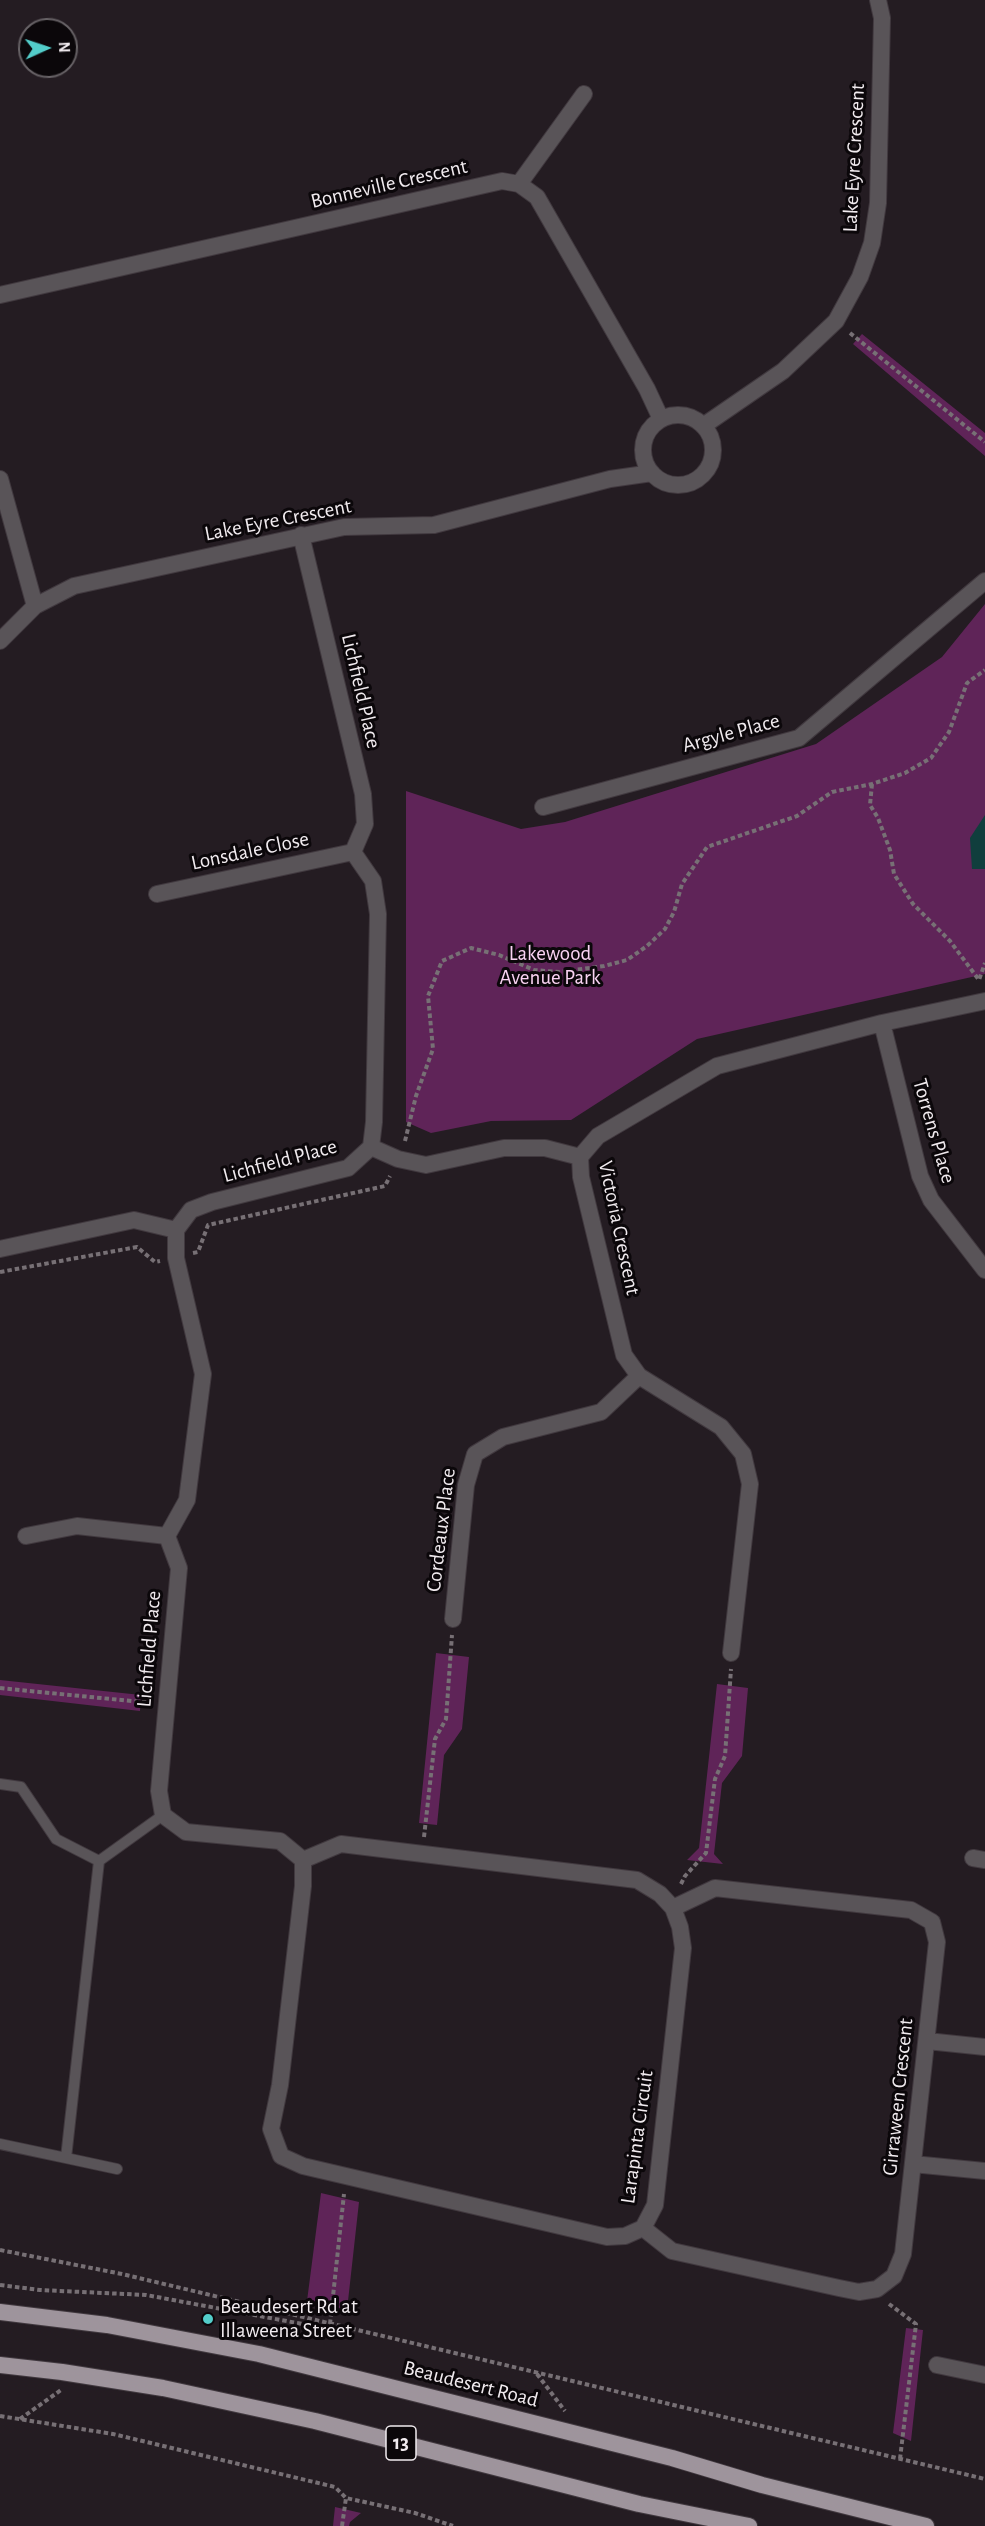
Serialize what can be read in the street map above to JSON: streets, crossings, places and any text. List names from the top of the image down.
{
  "streets": {
    "highway": ["Beaudesert Road", "13"],
    "street": [
      "Lake Eyre Crescent",
      "Bonneville Crescent",
      "Lichfield Place",
      "Argyle Place",
      "Lonsdale Close",
      "Torrens Place",
      "Victoria Crescent",
      "Cordeaux Place",
      "Girraween Crescent",
      "Larapinta Circuit"
    ]
  },
  "crossings": [
    ["Lake Eyre Crescent", "Lichfield Place"],
    ["Lichfield Place", "Lonsdale Close"],
    ["Torrens Place", "Victoria Crescent"],
    ["Victoria Crescent", "Cordeaux Place"],
    ["Girraween Crescent", "Larapinta Circuit"]
  ],
  "parks": ["Lakewood Avenue Park"],
  "places": ["Beaudesert Rd at Illaweena Street"],
  "north": "right"
}
